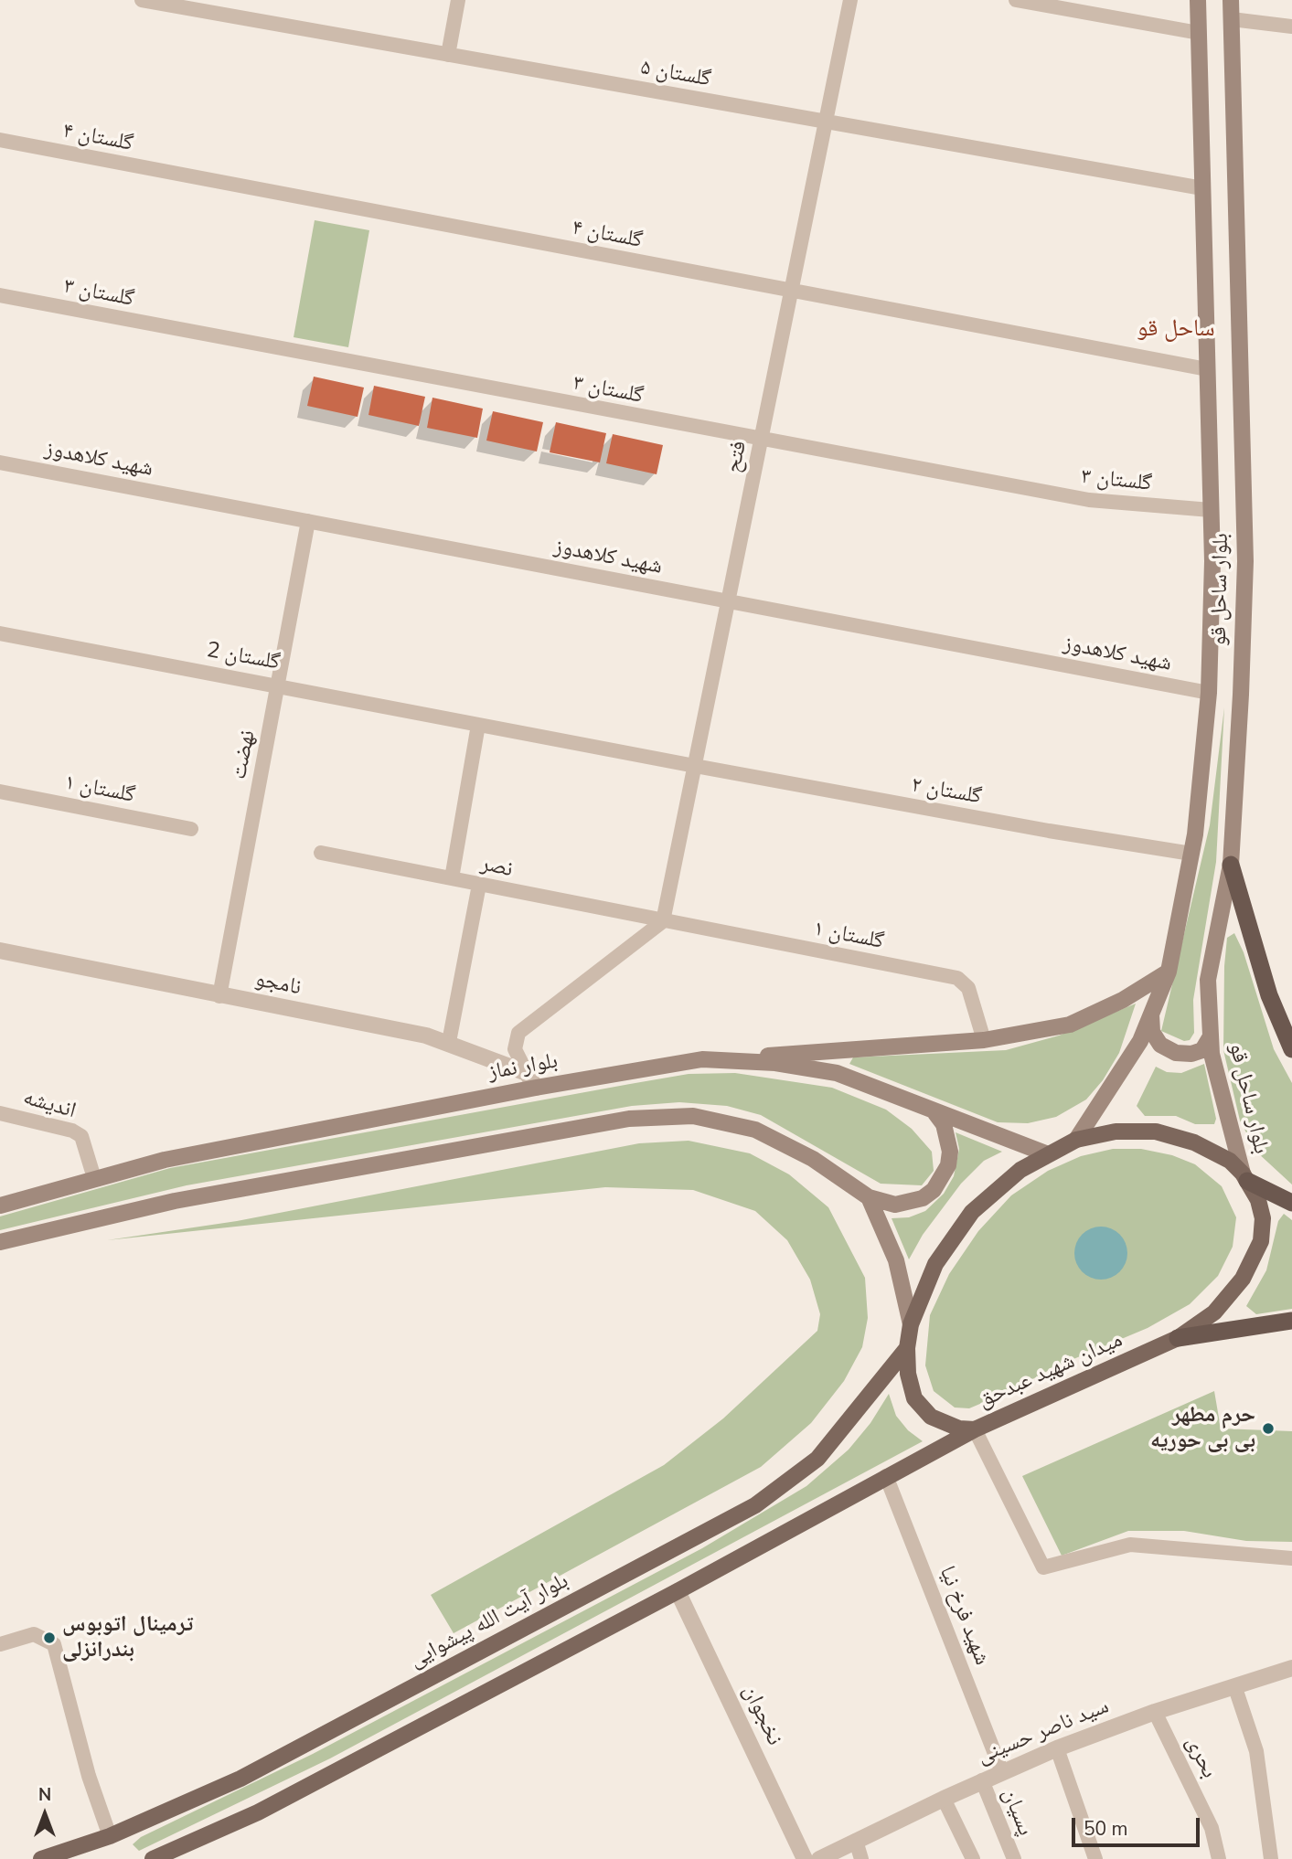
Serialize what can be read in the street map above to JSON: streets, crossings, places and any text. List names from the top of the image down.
{
  "streets": {
    "main road": [
      "بلوار ساحل قو",
      "بلوار نماز",
      "میدان شهید عبدحق",
      "بلوار آیت الله پیشوایی"
    ],
    "street": [
      "گلستان ۵",
      "گلستان ۴",
      "گلستان ۳",
      "فتح",
      "شهید کلاهدوز",
      "گلستان 2",
      "نهضت",
      "گلستان ۱",
      "گلستان ۲",
      "نصر",
      "نامجو",
      "اندیشه",
      "شهید فرخ نیا",
      "نخجوان",
      "سید ناصر حسینی",
      "بحری",
      "پسیان"
    ]
  },
  "crossings": [
    ["گلستان ۵", "فتح"],
    ["گلستان ۵", "بلوار ساحل قو"],
    ["گلستان ۴", "فتح"],
    ["گلستان ۴", "بلوار ساحل قو"],
    ["گلستان ۳", "فتح"],
    ["گلستان ۳", "بلوار ساحل قو"],
    ["فتح", "شهید کلاهدوز"],
    ["فتح", "گلستان 2"],
    ["فتح", "گلستان ۱"],
    ["فتح", "گلستان ۲"],
    ["فتح", "نصر"],
    ["شهید کلاهدوز", "بلوار ساحل قو"],
    ["شهید کلاهدوز", "نهضت"],
    ["بلوار ساحل قو", "گلستان ۲"],
    ["بلوار ساحل قو", "میدان شهید عبدحق"],
    ["گلستان 2", "نهضت"],
    ["گلستان 2", "گلستان ۲"],
    ["نهضت", "نامجو"],
    ["گلستان ۱", "نصر"],
    ["بلوار نماز", "اندیشه"],
    ["بلوار نماز", "میدان شهید عبدحق"],
    ["میدان شهید عبدحق", "بلوار آیت الله پیشوایی"],
    ["شهید فرخ نیا", "سید ناصر حسینی"],
    ["سید ناصر حسینی", "بحری"],
    ["سید ناصر حسینی", "پسیان"]
  ],
  "districts": ["ساحل قو"],
  "places": ["حرم مطهر بی بی حوریه", "ترمینال اتوبوس بندرانزلی"],
  "scale_bar": "50 m",
  "north": "top"
}
